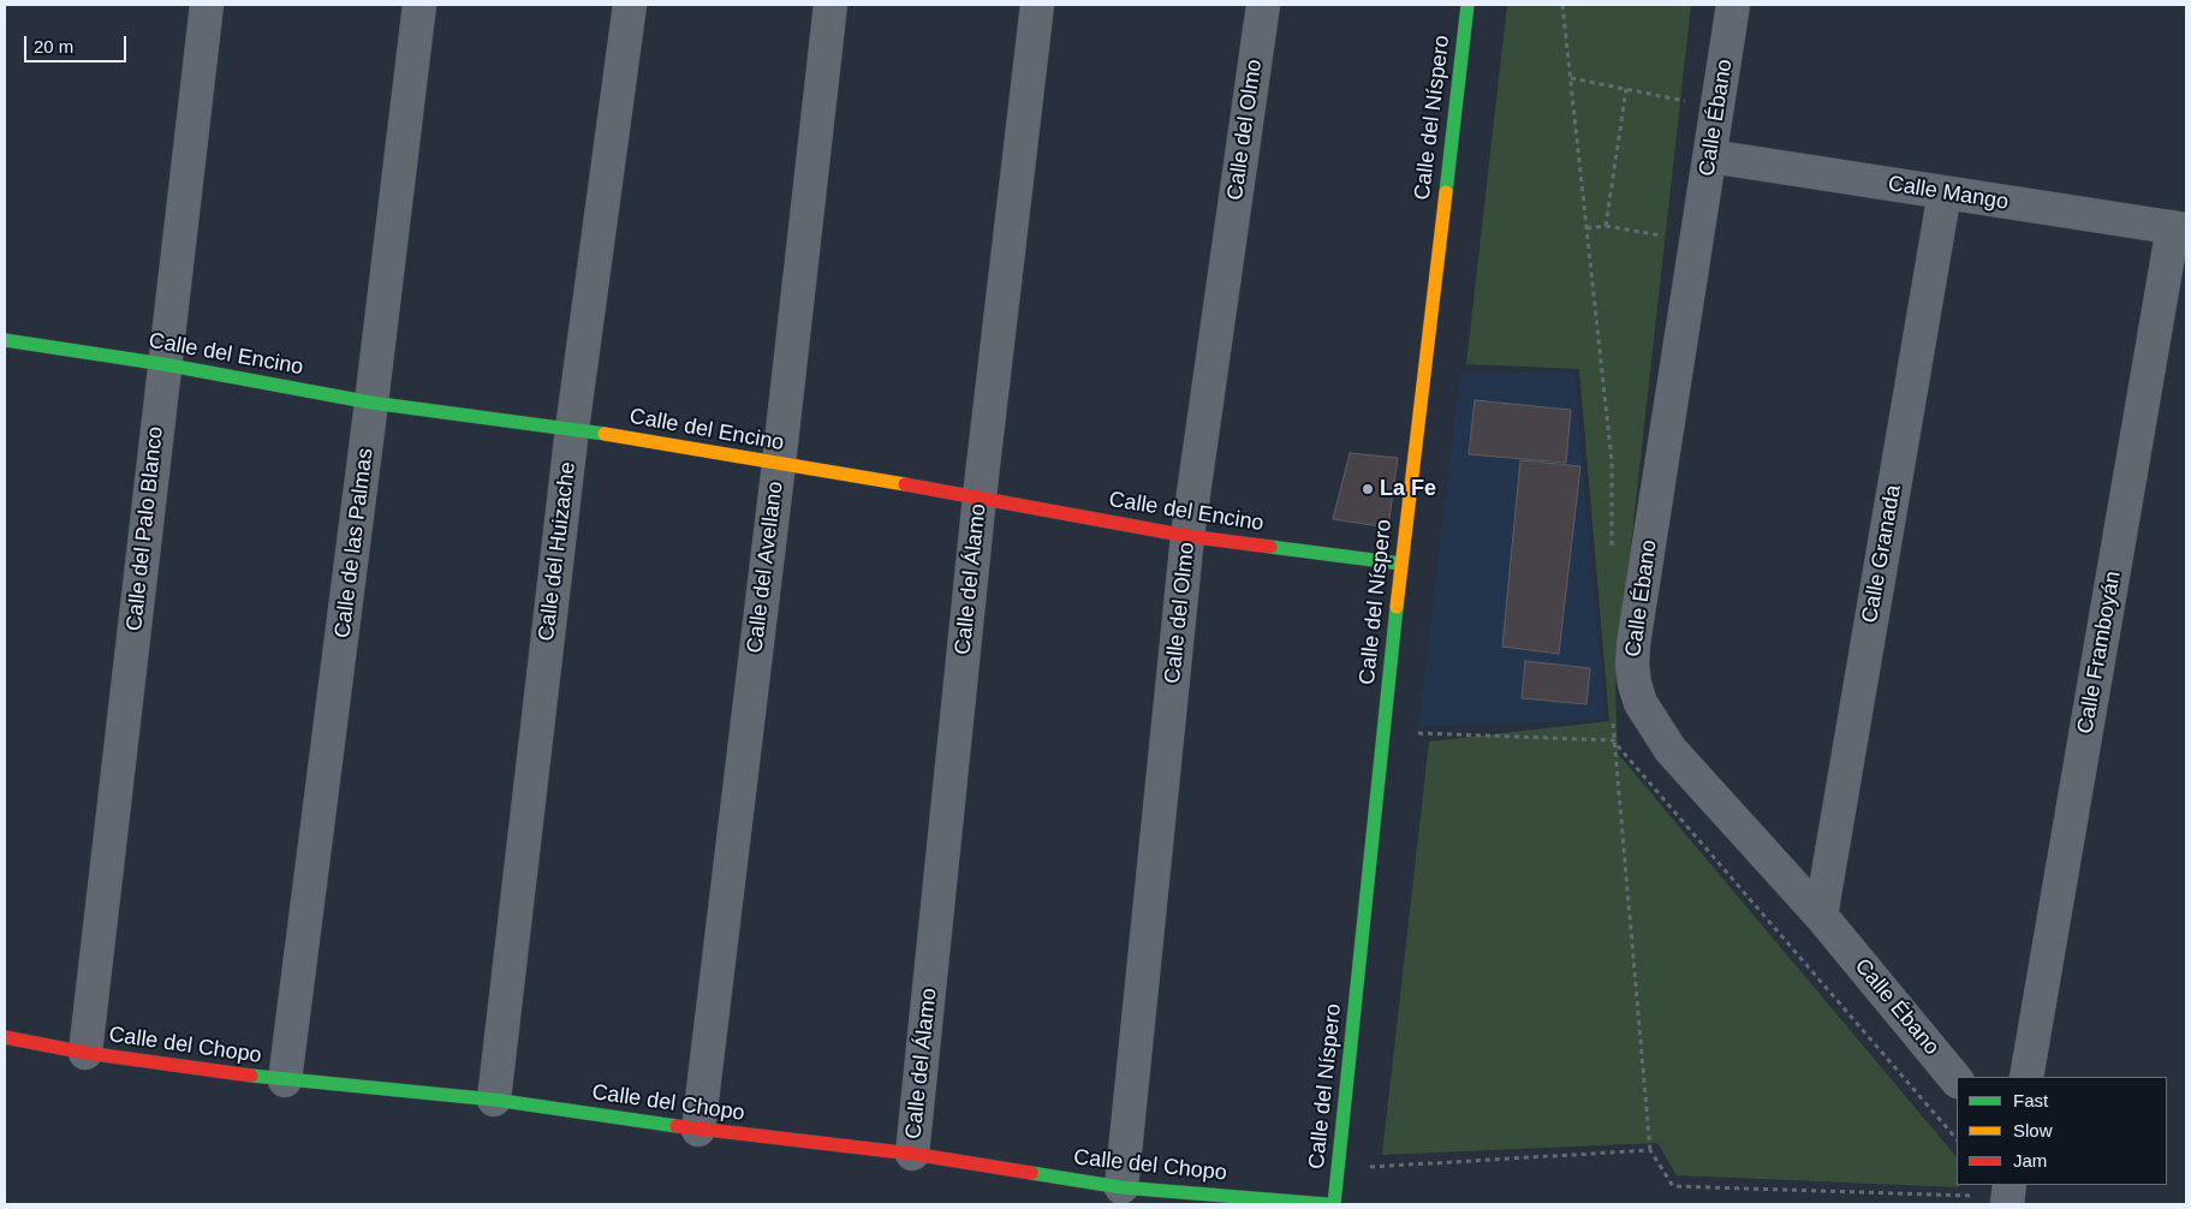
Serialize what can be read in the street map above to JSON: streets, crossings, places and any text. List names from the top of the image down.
{
  "streets": {
    "street": [
      "Calle del Níspero",
      "Calle Ébano",
      "Calle del Olmo",
      "Calle Mango",
      "Calle del Encino",
      "Calle del Palo Blanco",
      "Calle de las Palmas",
      "Calle del Huizache",
      "Calle Granada",
      "Calle del Avellano",
      "Calle del Álamo",
      "Calle Framboyán",
      "Calle del Chopo"
    ]
  },
  "crossings": [
    ["Calle del Níspero", "Calle del Encino"],
    ["Calle Ébano", "Calle Mango"],
    ["Calle Ébano", "Calle Granada"],
    ["Calle del Olmo", "Calle del Encino"],
    ["Calle del Olmo", "Calle del Chopo"],
    ["Calle Mango", "Calle Granada"],
    ["Calle Mango", "Calle Framboyán"],
    ["Calle del Encino", "Calle del Palo Blanco"],
    ["Calle del Encino", "Calle de las Palmas"],
    ["Calle del Encino", "Calle del Huizache"],
    ["Calle del Encino", "Calle del Avellano"],
    ["Calle del Encino", "Calle del Álamo"],
    ["Calle del Palo Blanco", "Calle del Chopo"],
    ["Calle de las Palmas", "Calle del Chopo"],
    ["Calle del Huizache", "Calle del Chopo"],
    ["Calle del Avellano", "Calle del Chopo"],
    ["Calle del Álamo", "Calle del Chopo"]
  ],
  "places": ["La Fe"],
  "legend": ["Fast", "Slow", "Jam"],
  "scale_bar": "20 m"
}
